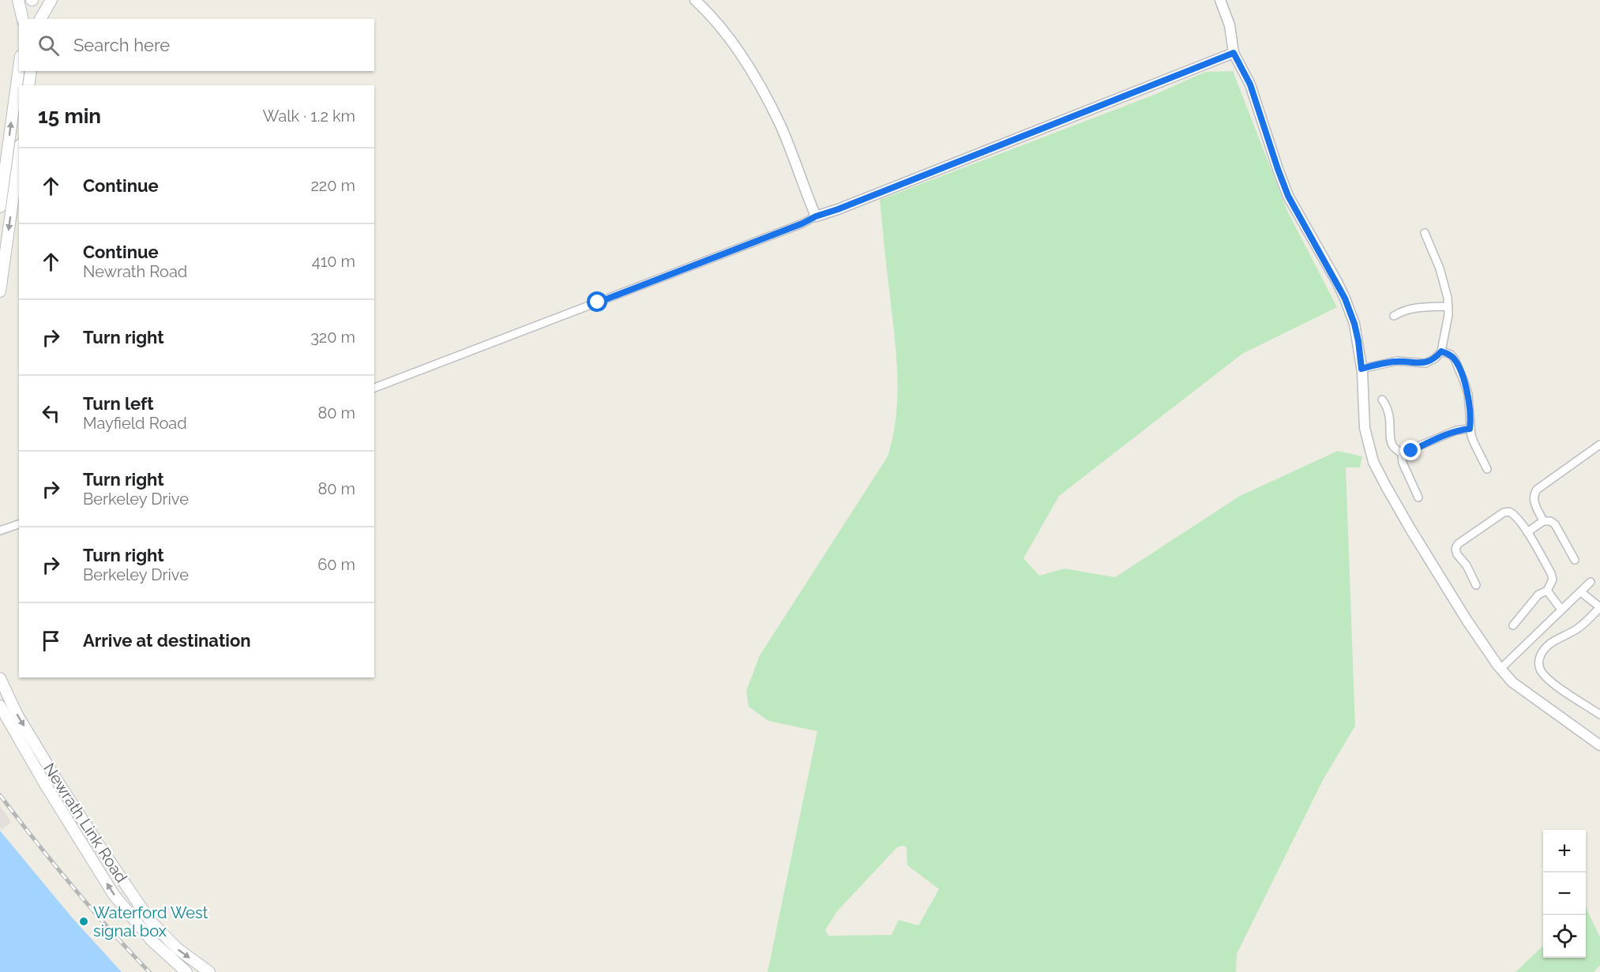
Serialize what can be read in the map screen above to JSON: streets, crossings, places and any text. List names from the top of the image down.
{
  "streets": {
    "main road": ["Newrath Link Road"]
  },
  "places": ["Waterford West signal box"],
  "page": {
    "search": "Search here",
    "heading": ["15 min", "Walk · 1.2 km"],
    "list": [
      ["Continue", "220 m"],
      ["Continue", "Newrath Road", "410 m"],
      ["Turn right", "320 m"],
      ["Turn left", "Mayfield Road", "80 m"],
      ["Turn right", "Berkeley Drive", "80 m"],
      ["Turn right", "Berkeley Drive", "60 m"],
      "Arrive at destination"
    ],
    "map_buttons": ["+", "−"]
  }
}
